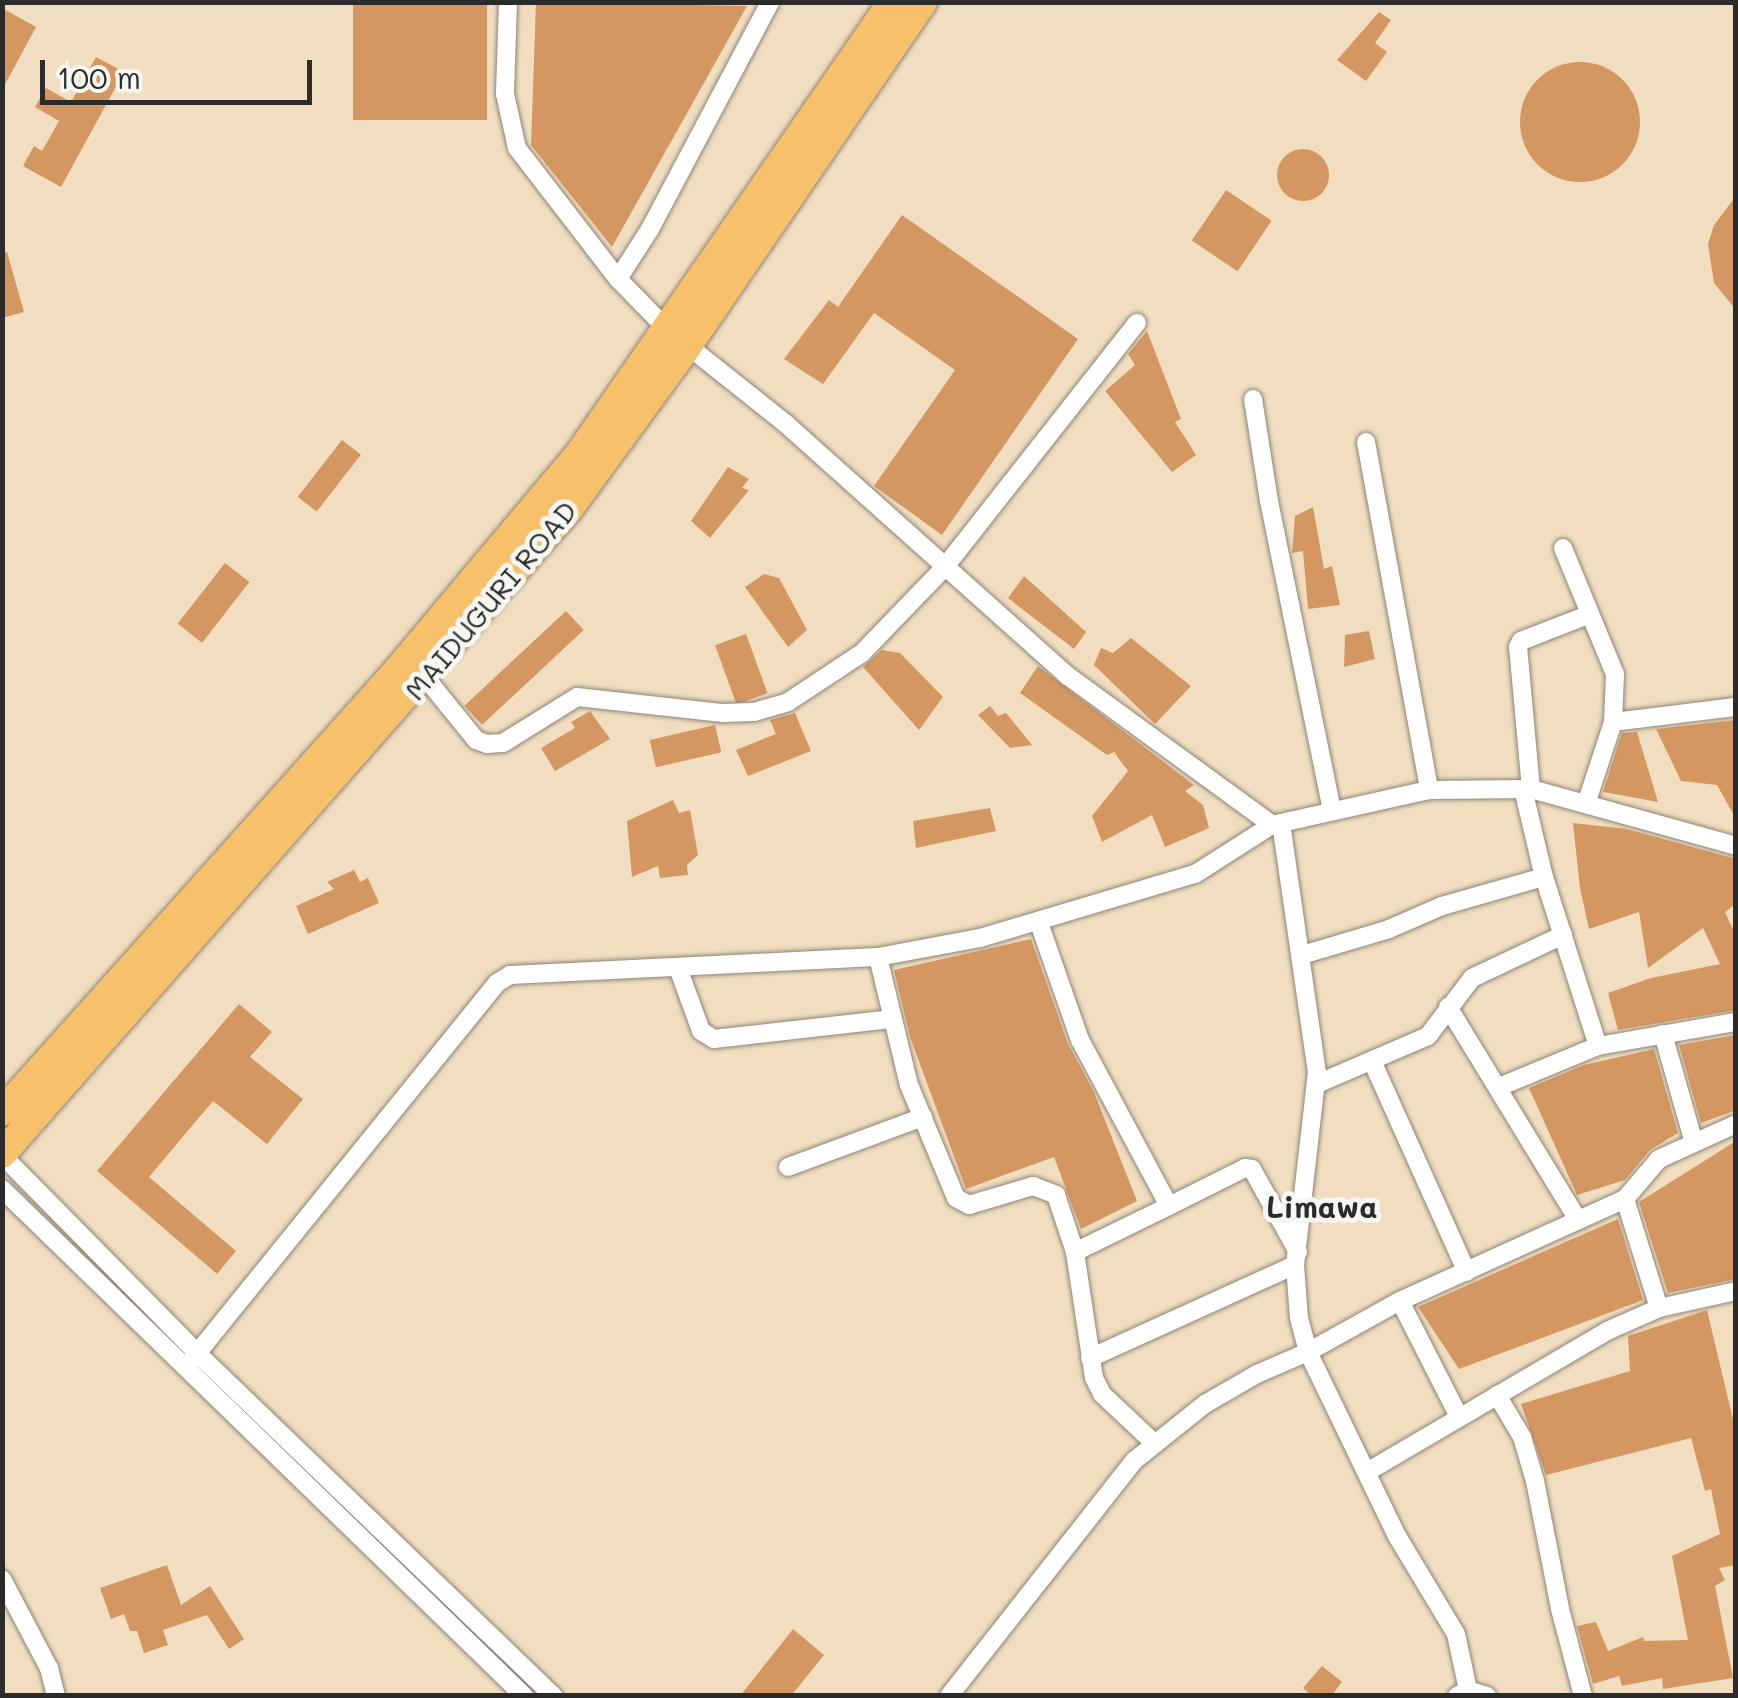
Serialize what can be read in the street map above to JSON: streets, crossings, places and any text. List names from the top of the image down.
{
  "streets": {
    "highway": ["MAIDUGURI ROAD"]
  },
  "districts": ["Limawa"],
  "scale_bar": "100 m"
}
